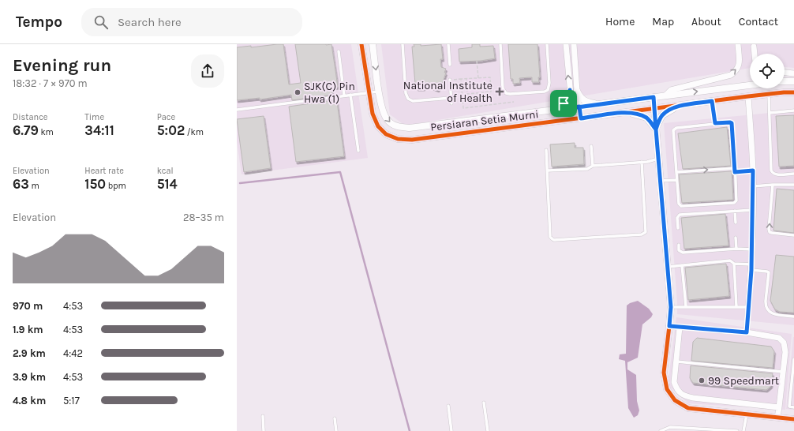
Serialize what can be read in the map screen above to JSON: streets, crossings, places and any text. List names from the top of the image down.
{
  "streets": {
    "street": ["Persiaran Setia Murni"]
  },
  "places": {
    "health": ["National Institute of Health"],
    "other": ["SJK(C) Pin Hwa (1)", "99 Speedmart"]
  },
  "page": {
    "header": "Tempo",
    "search": "Search here",
    "nav": [
      "Home",
      "Map",
      "About",
      "Contact"
    ],
    "heading": ["Evening run", "18:32 · 7 × 970 m"],
    "stats": [
      ["Distance", "6.79 km"],
      ["Time", "34:11"],
      ["Pace", "5:02 /km"],
      ["Elevation", "63 m"],
      ["Heart rate", "150 bpm"],
      ["kcal", "514"]
    ],
    "chart": ["Elevation", "28–35 m"],
    "list": [
      {
        "name": "970 m",
        "note": "4:53"
      },
      {
        "name": "1.9 km",
        "note": "4:53"
      },
      {
        "name": "2.9 km",
        "note": "4:42"
      },
      {
        "name": "3.9 km",
        "note": "4:53"
      },
      {
        "name": "4.8 km",
        "note": "5:17"
      }
    ]
  }
}
